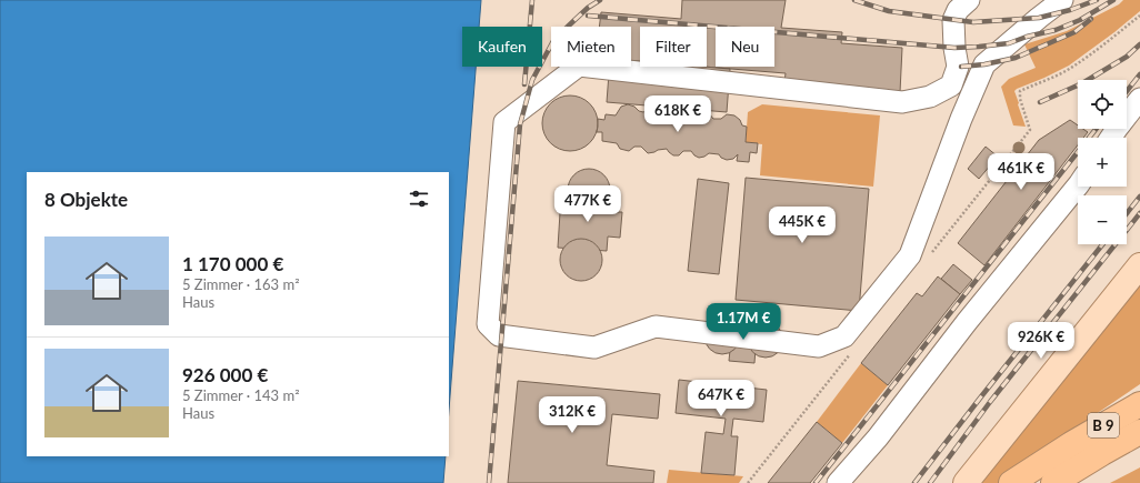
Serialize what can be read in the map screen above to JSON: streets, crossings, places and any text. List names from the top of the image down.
{
  "streets": {
    "highway": ["B 9"]
  },
  "page": {
    "chip": [
      "Kaufen",
      "Mieten",
      "Filter",
      "Neu"
    ],
    "map_buttons": ["+", "−"],
    "price": [
      "618K €",
      "461K €",
      "477K €",
      "445K €",
      "1.17M €",
      "926K €",
      "647K €",
      "312K €"
    ],
    "heading": "8 Objekte",
    "list": [
      {
        "name": "1 170 000 €",
        "note": "5 Zimmer · 163 m² · Haus"
      },
      {
        "name": "926 000 €",
        "note": "5 Zimmer · 143 m² · Haus"
      }
    ]
  }
}
